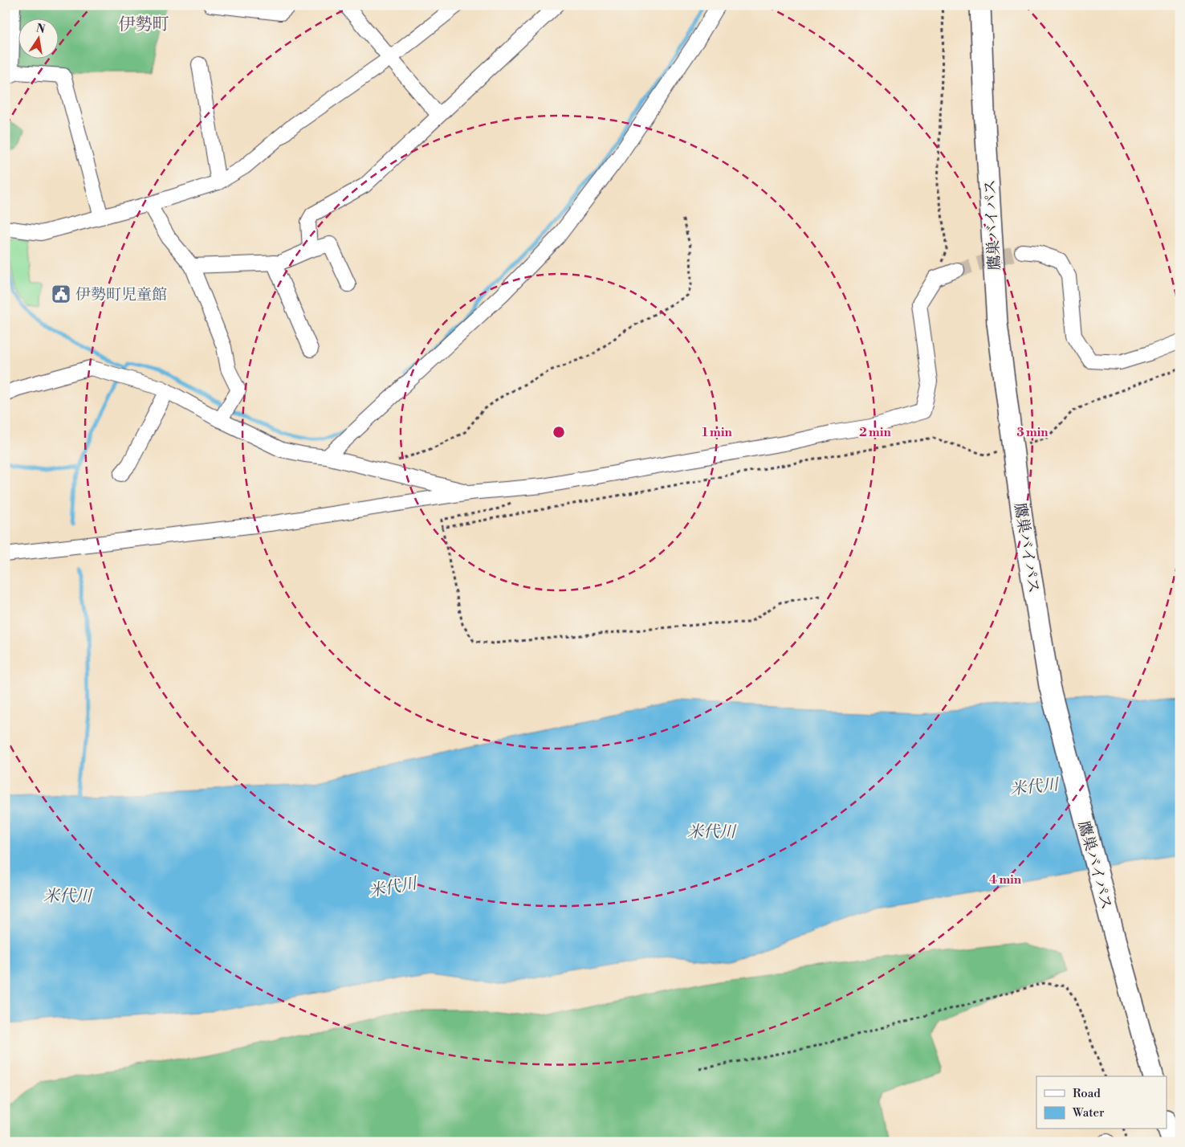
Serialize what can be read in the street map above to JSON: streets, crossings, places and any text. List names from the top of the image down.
{
  "streets": {
    "highway": ["鷹巣バイパス"]
  },
  "districts": ["伊勢町"],
  "water": ["米代川"],
  "places": {
    "public building": ["伊勢町児童館"]
  },
  "legend": ["Road", "Water"],
  "north": "top",
  "rings": [
    "1 min",
    "2 min",
    "3 min",
    "4 min"
  ]
}
